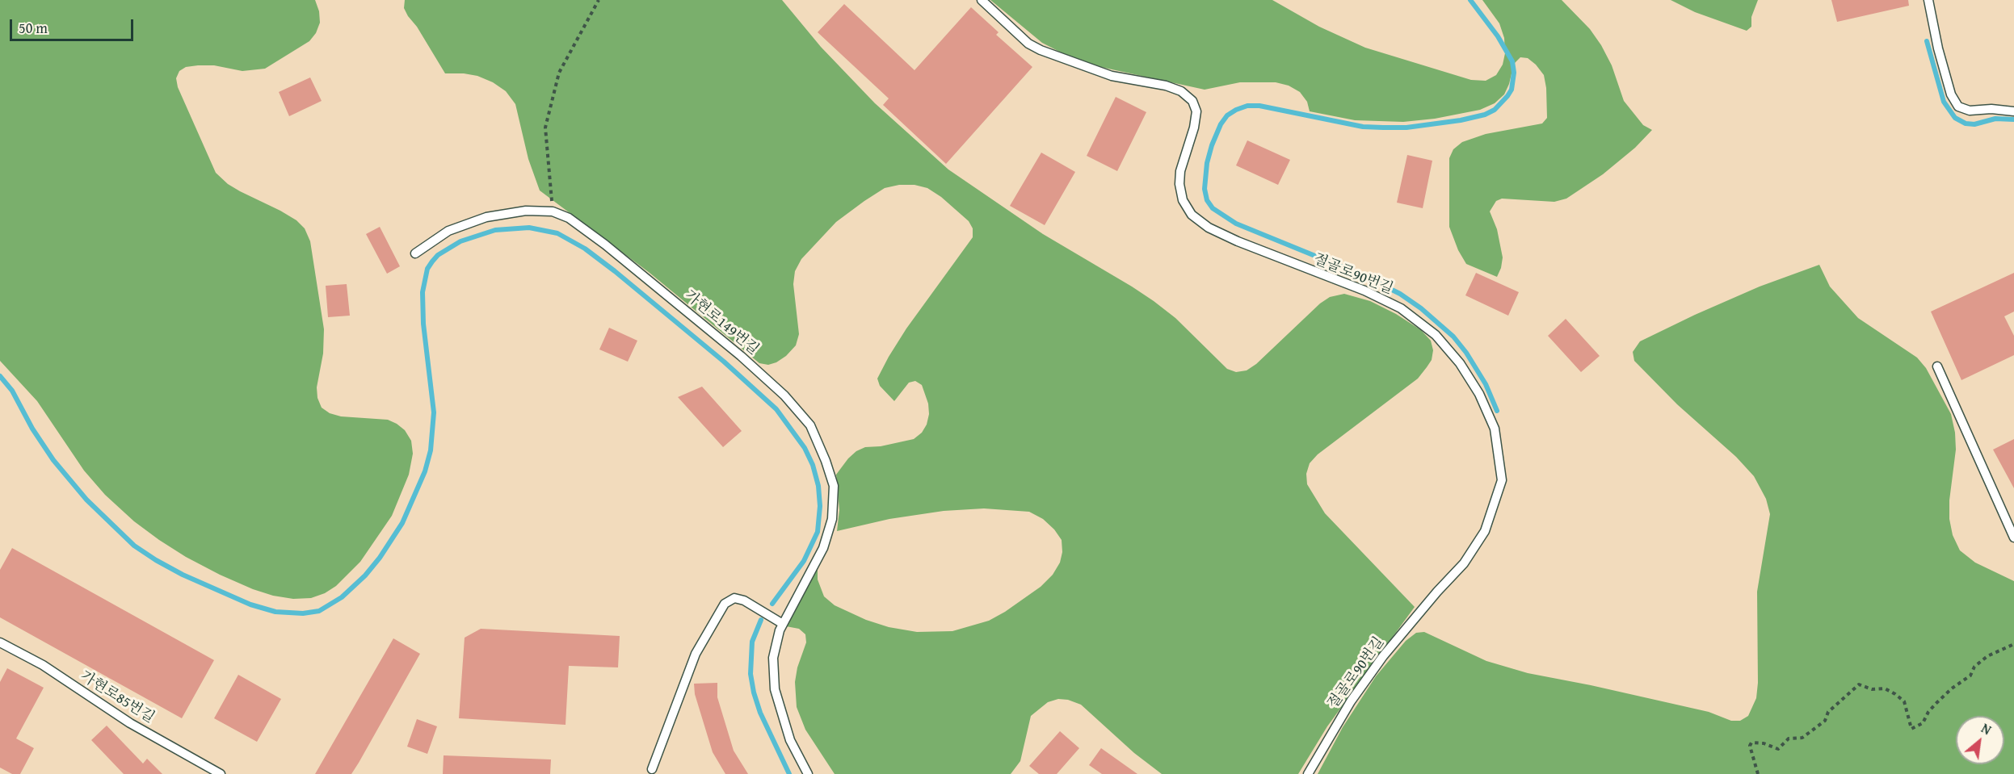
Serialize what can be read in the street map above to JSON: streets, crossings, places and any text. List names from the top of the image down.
{
  "streets": {
    "lane": ["절골로90번길", "가현로149번길", "가현로85번길"]
  },
  "scale_bar": "50 m",
  "north": "top right"
}
